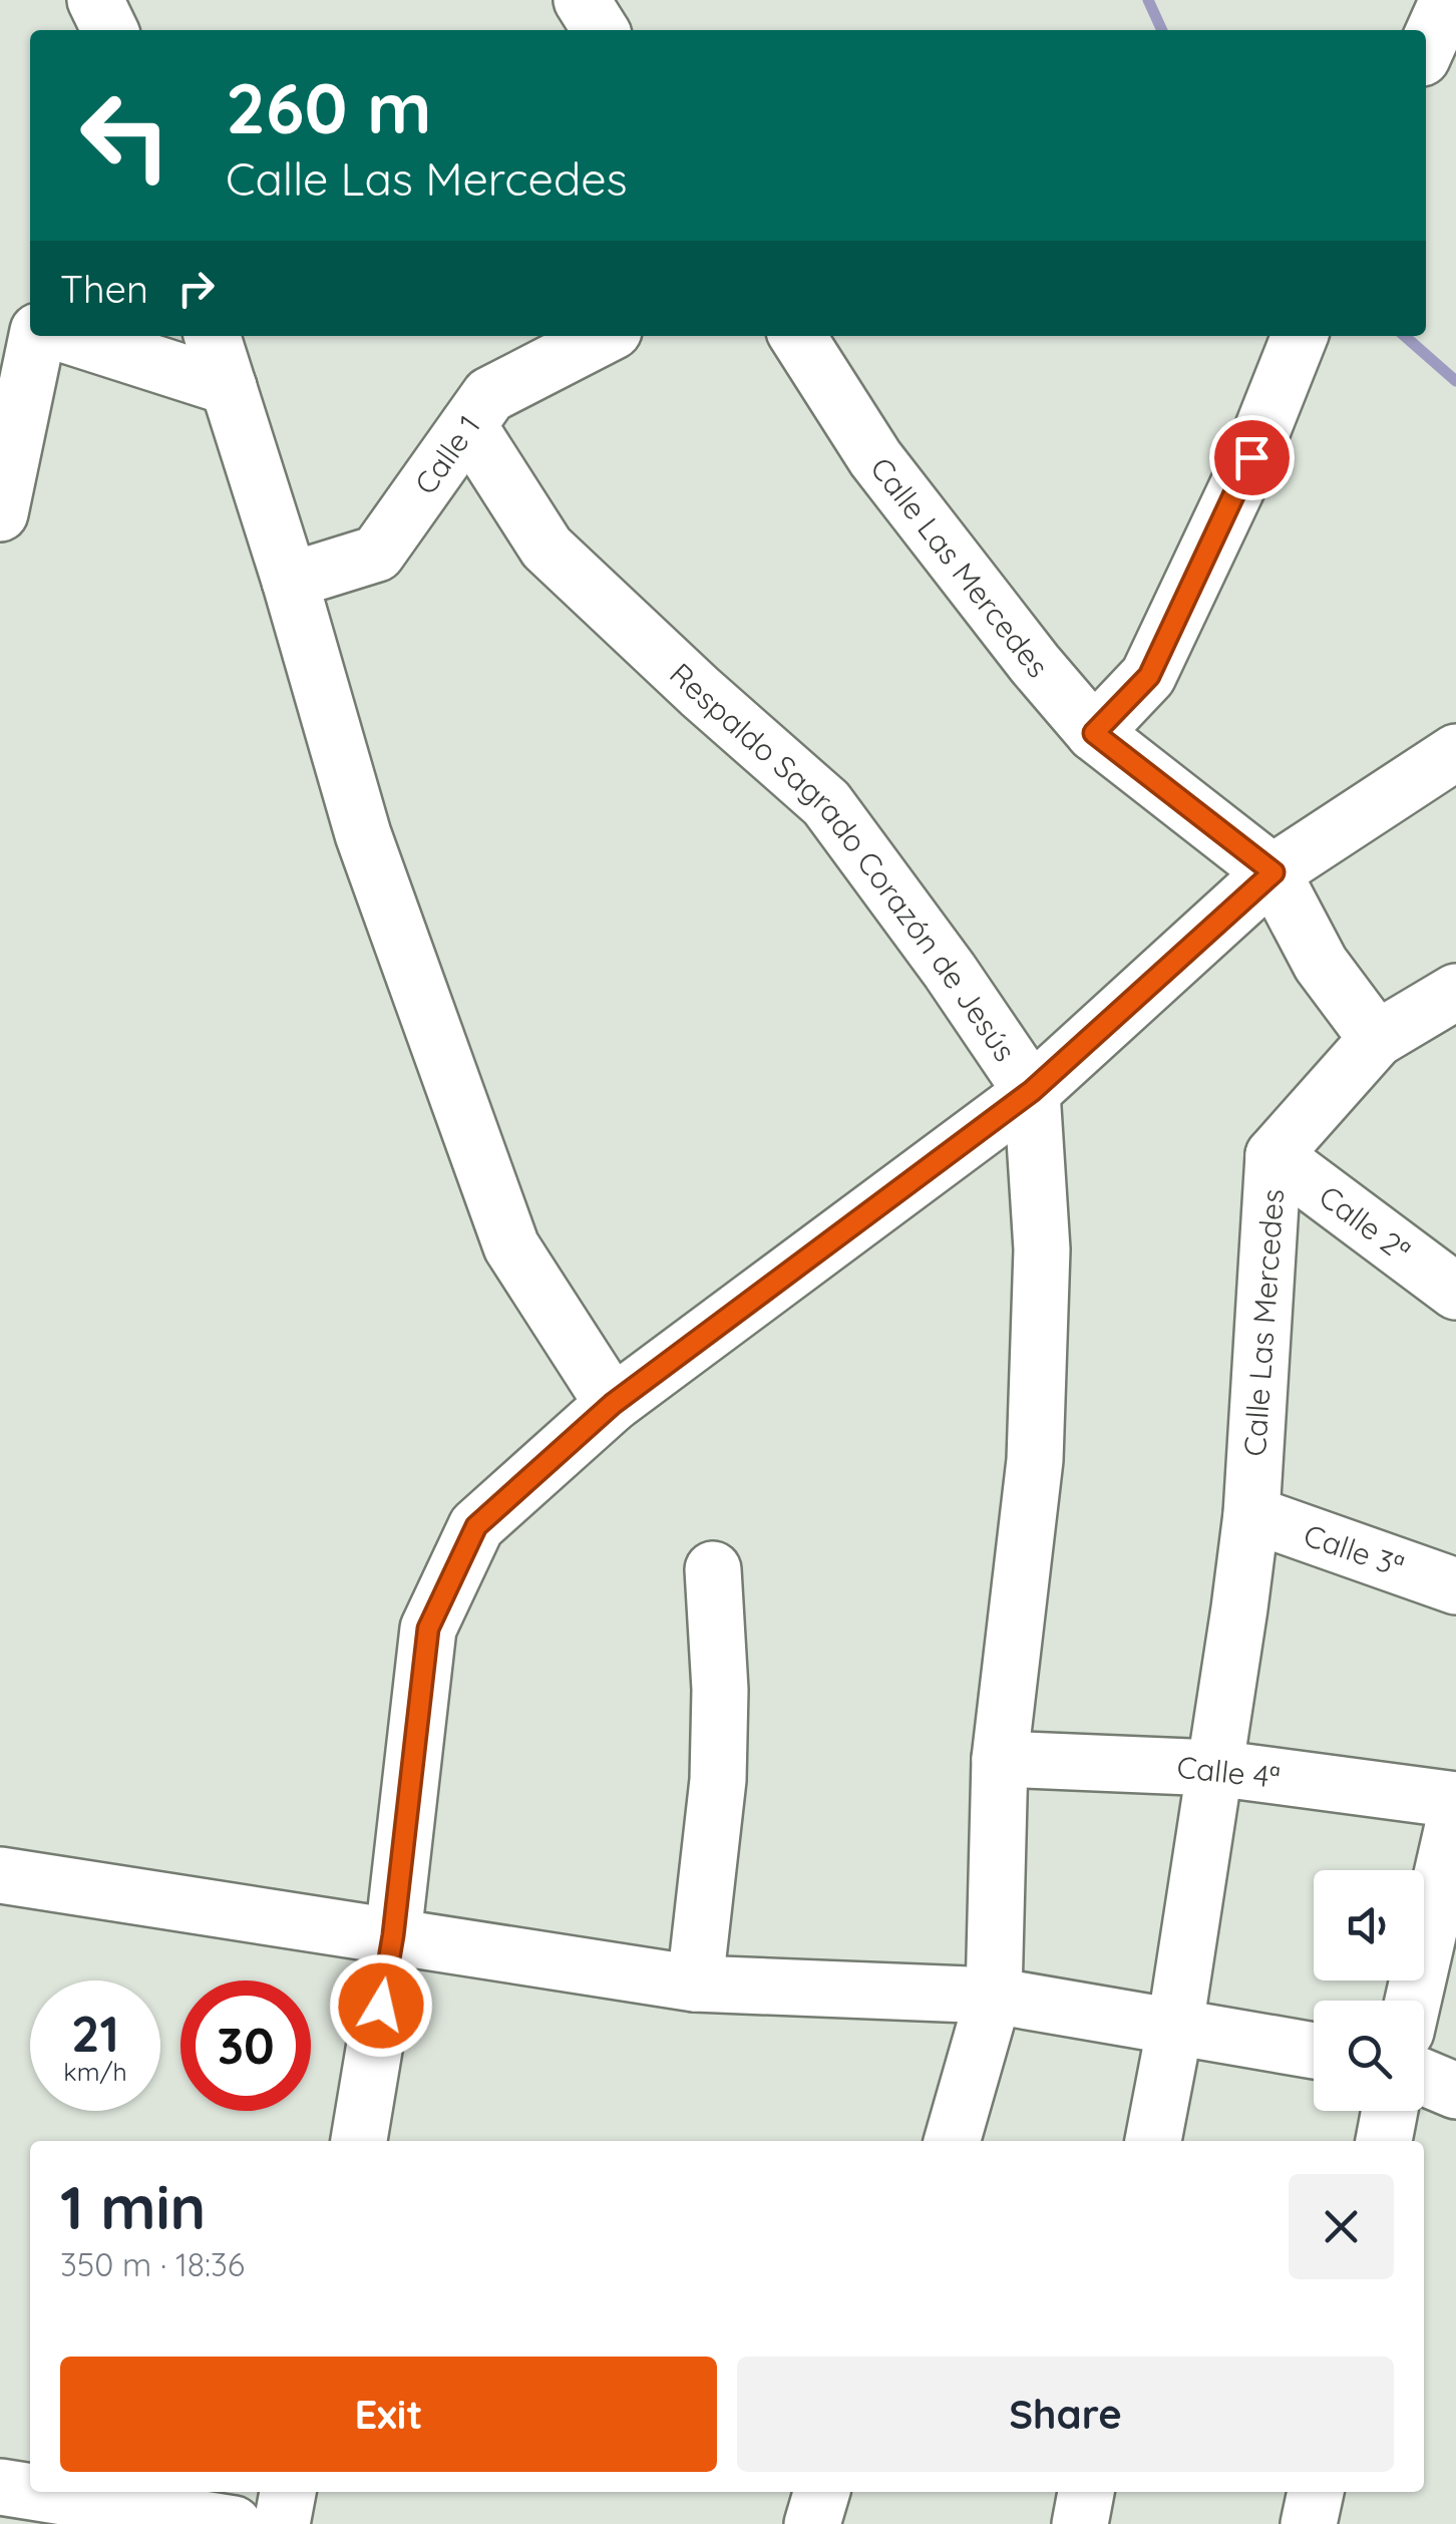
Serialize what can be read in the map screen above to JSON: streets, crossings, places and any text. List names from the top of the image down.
{
  "streets": {
    "street": [
      "Calle 1",
      "Calle Las Mercedes",
      "Respaldo Sagrado Corazón de Jesús",
      "Calle 2ª",
      "Calle 3ª",
      "Calle 4ª"
    ]
  },
  "crossings": [
    ["Calle 1", "Respaldo Sagrado Corazón de Jesús"],
    ["Calle Las Mercedes", "Calle 2ª"],
    ["Calle Las Mercedes", "Calle 3ª"],
    ["Calle Las Mercedes", "Calle 4ª"],
    ["Respaldo Sagrado Corazón de Jesús", "Calle 4ª"]
  ],
  "page": {
    "turn": ["260 m", "Calle Las Mercedes"],
    "then": "Then",
    "speed": "21 km/h",
    "limit": "30",
    "heading": ["1 min", "350 m · 18:36"],
    "buttons": ["Exit", "Share"]
  }
}
